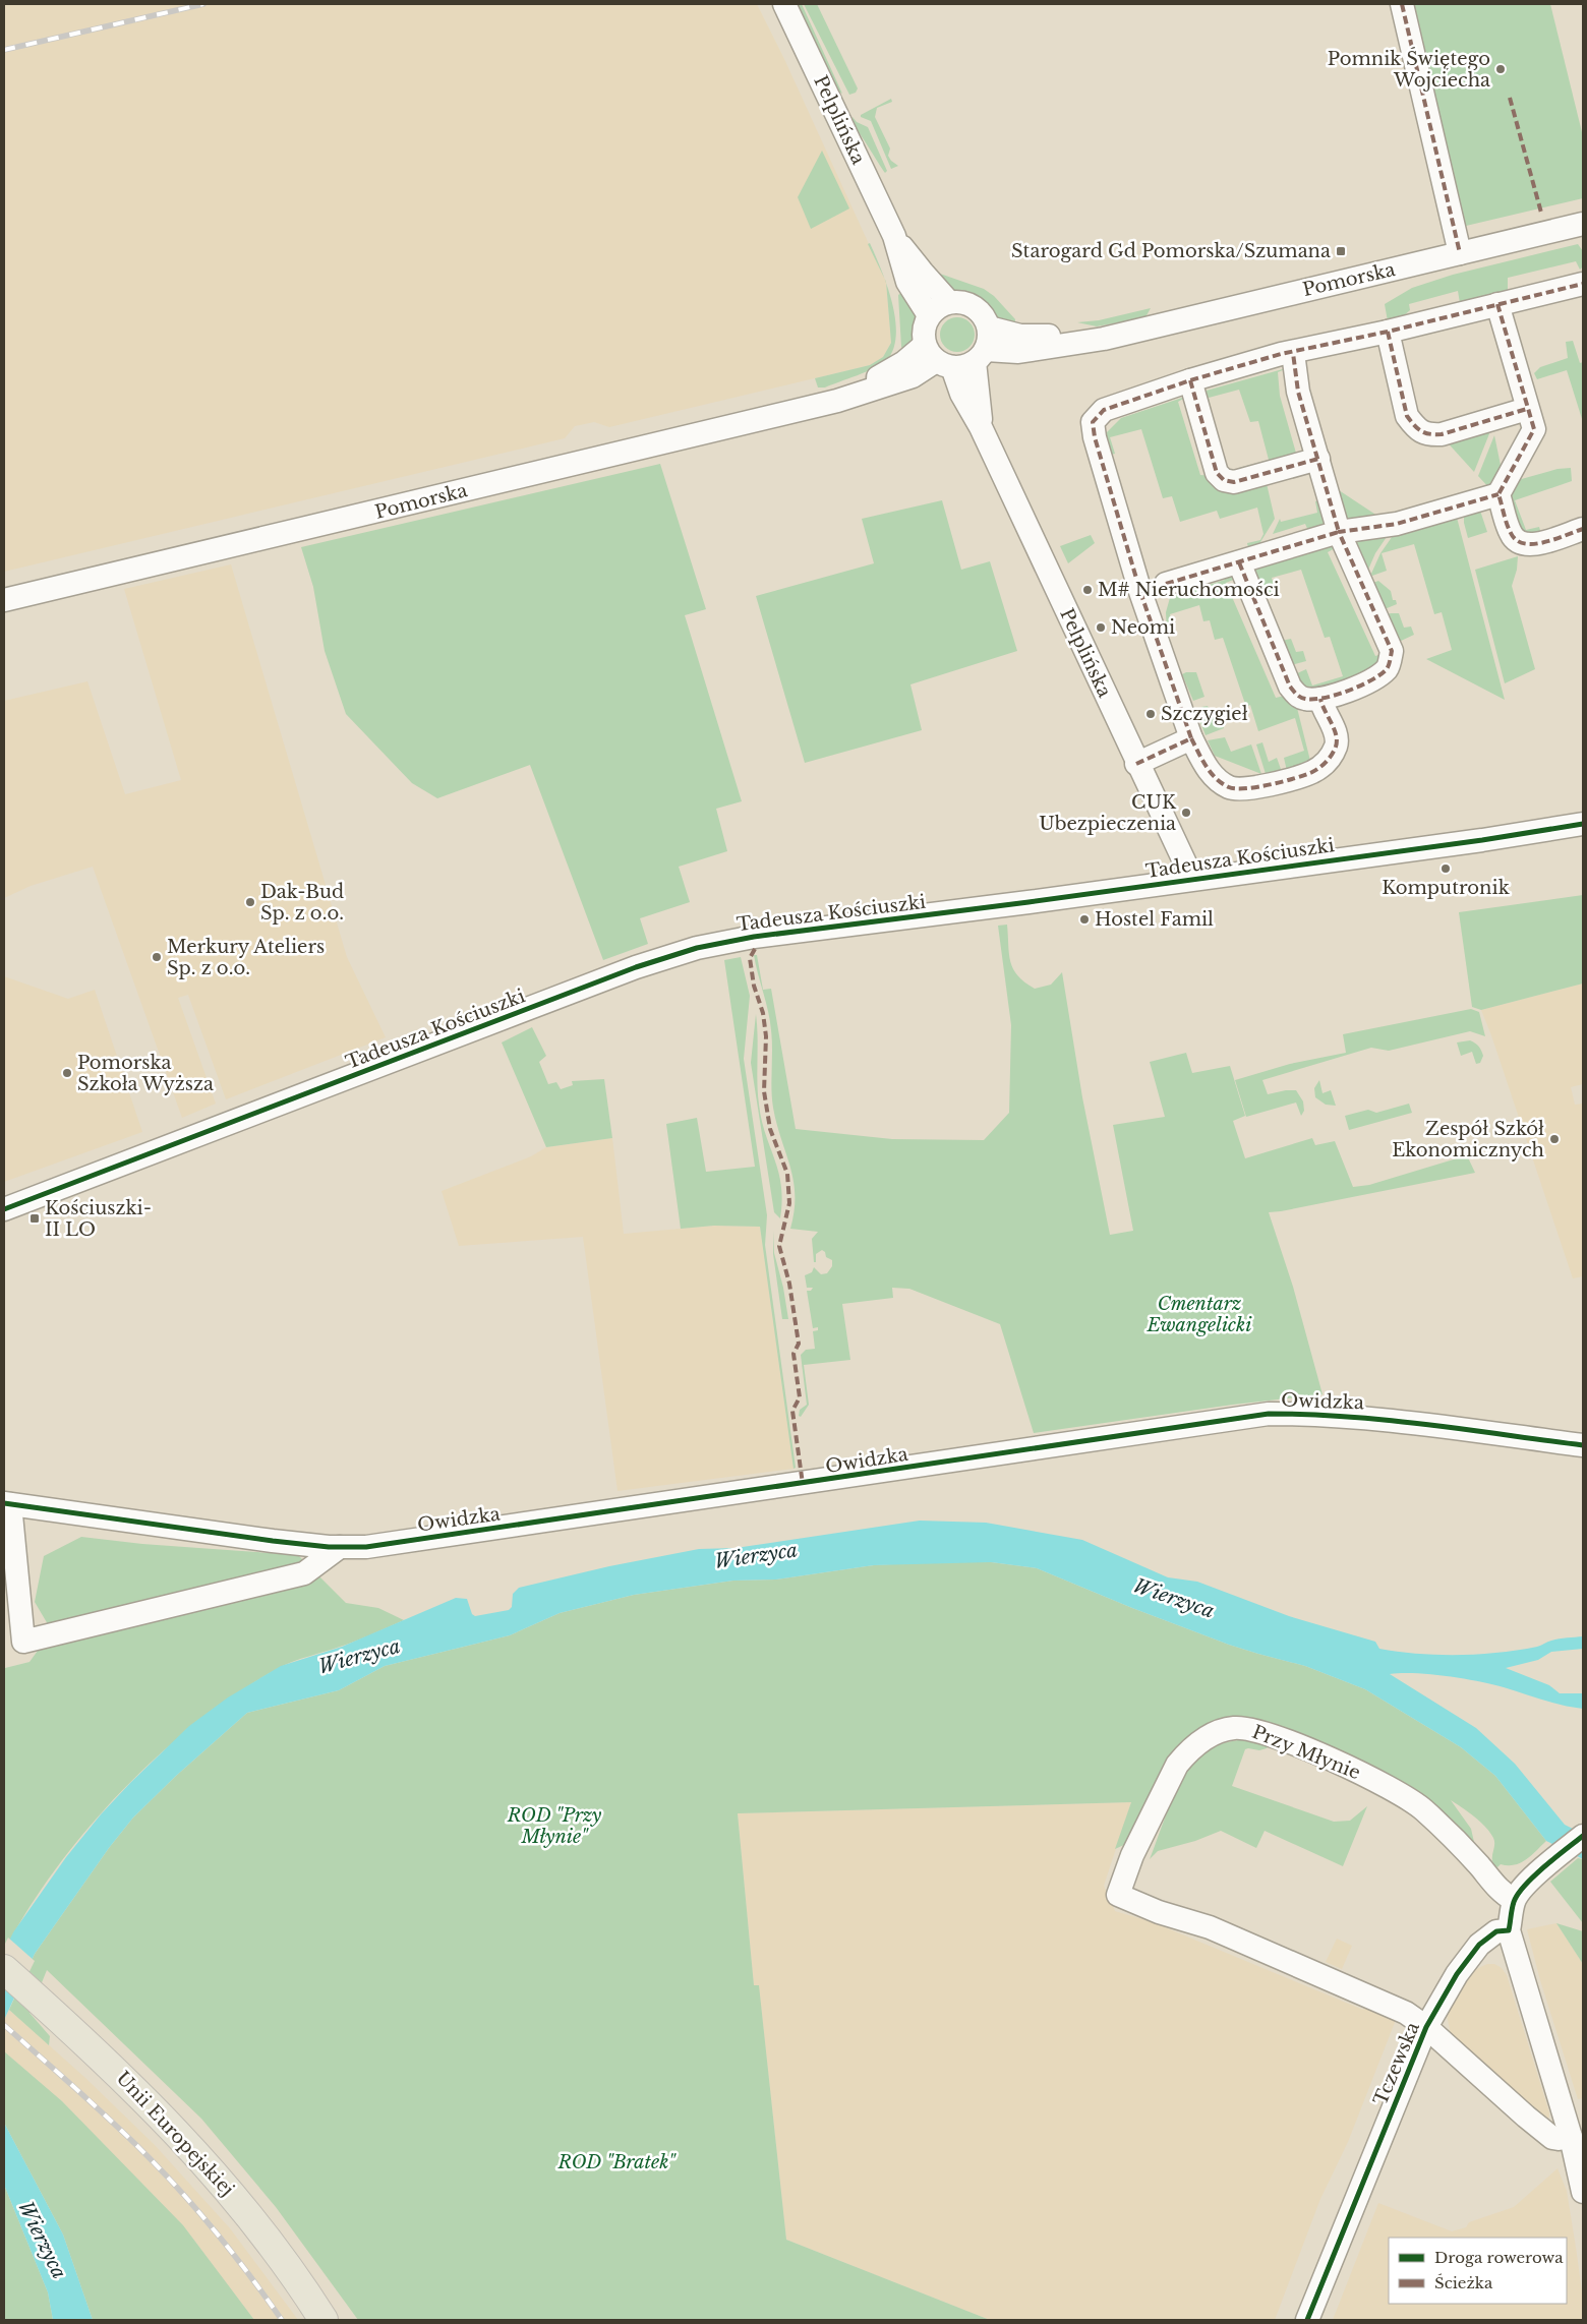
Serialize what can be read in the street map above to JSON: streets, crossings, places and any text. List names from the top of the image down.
{
  "streets": {
    "main road": ["Unii Europejskiej"],
    "street": [
      "Pelplińska",
      "Pomorska",
      "Tadeusza Kościuszki",
      "Owidzka",
      "Przy Młynie",
      "Tczewska"
    ]
  },
  "crossings": [
    ["Pelplińska", "Pomorska"],
    ["Pelplińska", "Tadeusza Kościuszki"],
    ["Przy Młynie", "Tczewska"]
  ],
  "water": ["Wierzyca"],
  "parks": ["Cmentarz Ewangelicki", "ROD \"Przy Młynie\"", "ROD \"Bratek\""],
  "places": {
    "other": [
      "Pomnik Świętego Wojciecha",
      "M# Nieruchomości",
      "Neomi",
      "Szczygieł",
      "CUK Ubezpieczenia",
      "Komputronik",
      "Dak-Bud Sp. z o.o.",
      "Hostel Famil",
      "Merkury Ateliers Sp. z o.o.",
      "Pomorska Szkoła Wyższa",
      "Zespół Szkół Ekonomicznych"
    ],
    "transit": ["Starogard Gd Pomorska/Szumana", "Kościuszki- II LO"]
  },
  "legend": ["Droga rowerowa", "Ścieżka"]
}
